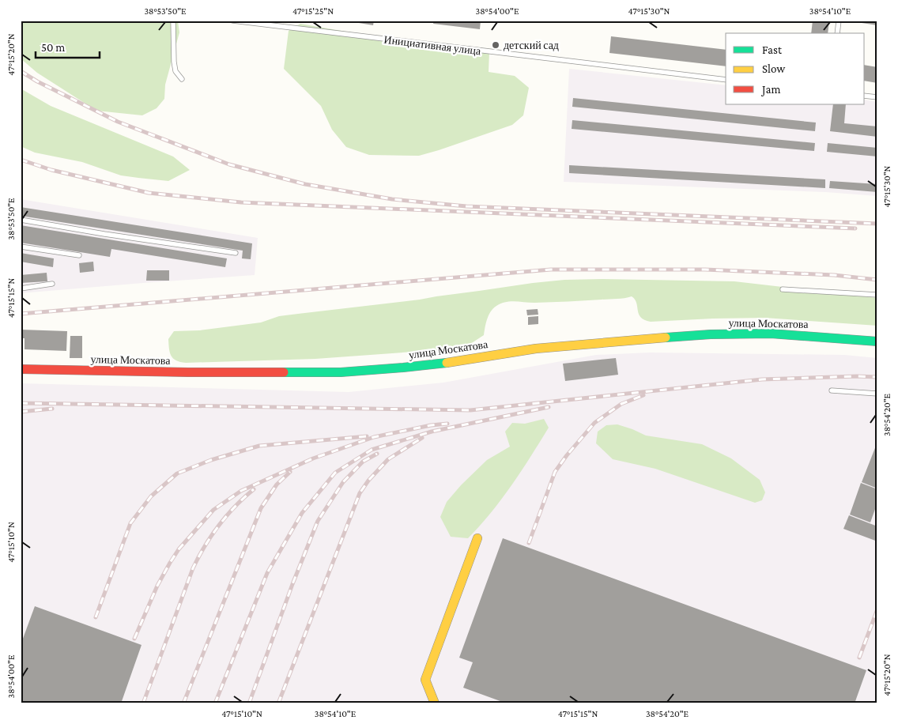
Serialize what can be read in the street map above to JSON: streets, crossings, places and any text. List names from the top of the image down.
{
  "streets": {
    "main road": ["улица Москатова"],
    "lane": ["Инициативная улица"]
  },
  "places": ["детский сад"],
  "legend": ["Fast", "Slow", "Jam"],
  "scale_bar": "50 m",
  "coordinates": [
    "38°53'50\"E",
    "47°15'25\"N",
    "38°54'00\"E",
    "47°15'30\"N",
    "38°54'10\"E",
    "47°15'20\"N",
    "47°15'15\"N",
    "38°54'20\"E",
    "47°15'10\"N"
  ]
}
